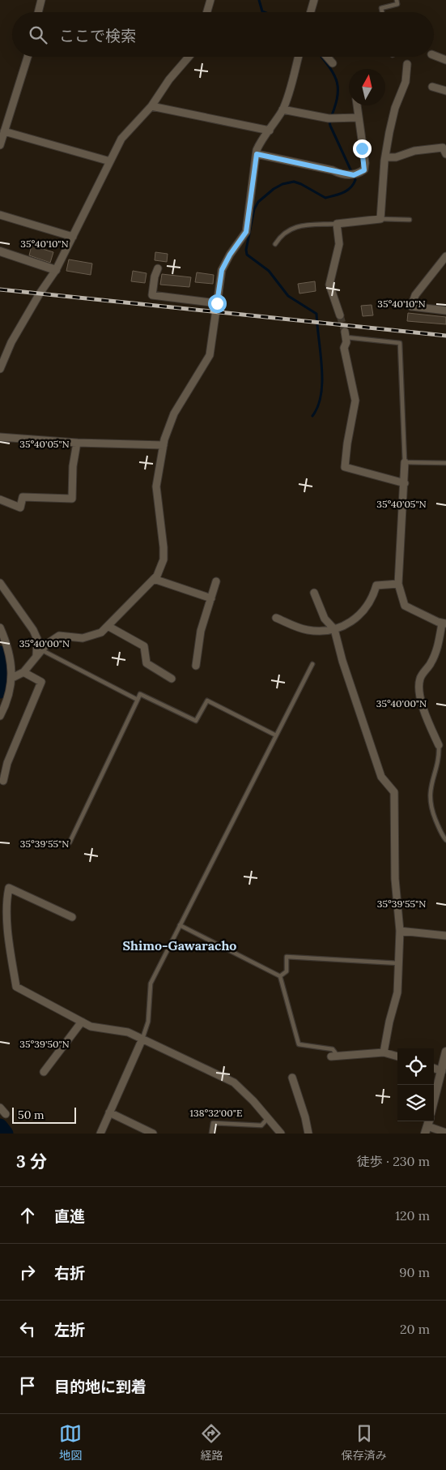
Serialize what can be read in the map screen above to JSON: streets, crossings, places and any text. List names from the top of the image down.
{
  "districts": ["Shimo-Gawaracho"],
  "scale_bar": "50 m",
  "north": "top",
  "page": {
    "search": "ここで検索",
    "scale": "50 m",
    "heading": ["3 分", "徒歩 · 230 m"],
    "list": [
      ["直進", "120 m"],
      ["右折", "90 m"],
      ["左折", "20 m"],
      "目的地に到着"
    ],
    "nav": ["地図", "経路", "保存済み"]
  },
  "coordinates": [
    "35°40'10\"N",
    "35°40'05\"N",
    "35°40'00\"N",
    "35°39'55\"N",
    "35°39'50\"N",
    "138°32'00\"E"
  ]
}
